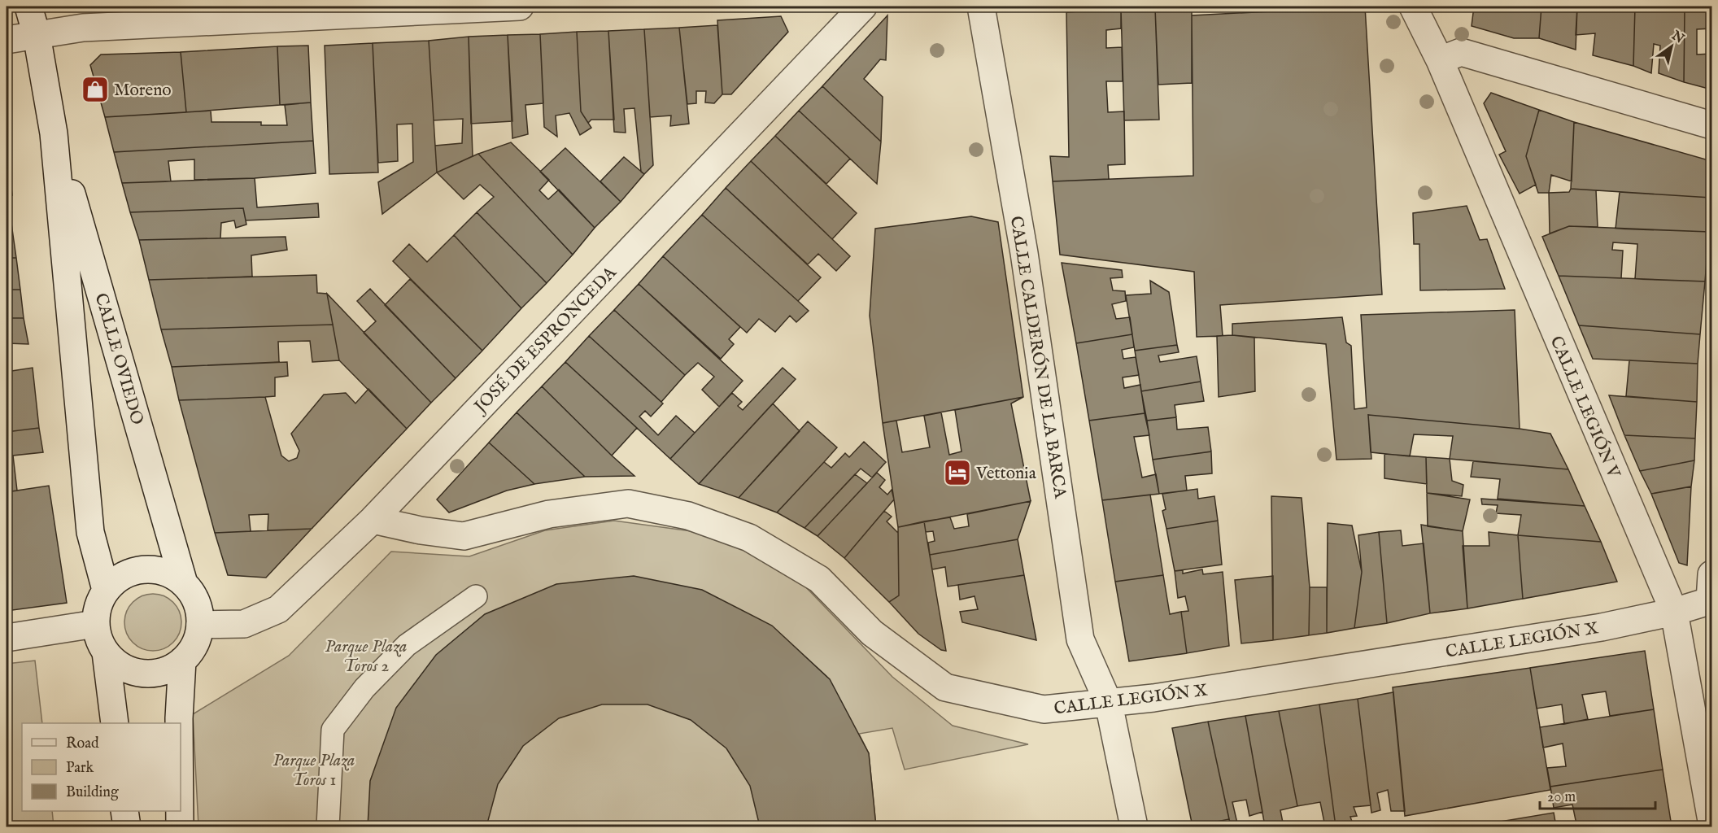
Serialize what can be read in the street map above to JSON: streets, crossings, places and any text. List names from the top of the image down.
{
  "streets": {
    "street": [
      "JOSÉ DE ESPRONCEDA",
      "CALLE CALDERÓN DE LA BARCA",
      "CALLE OVIEDO",
      "CALLE LEGIÓN V",
      "CALLE LEGIÓN X"
    ]
  },
  "crossings": [
    ["JOSÉ DE ESPRONCEDA", "CALLE OVIEDO"],
    ["JOSÉ DE ESPRONCEDA", "CALLE LEGIÓN X"],
    ["CALLE CALDERÓN DE LA BARCA", "CALLE LEGIÓN X"],
    ["CALLE LEGIÓN V", "CALLE LEGIÓN X"]
  ],
  "parks": ["Parque Plaza Toros 2", "Parque Plaza Toros 1"],
  "places": {
    "shop": ["Moreno"],
    "hotel": ["Vettonia"]
  },
  "legend": ["Road", "Park", "Building"],
  "scale_bar": "20 m",
  "north": "top right"
}
